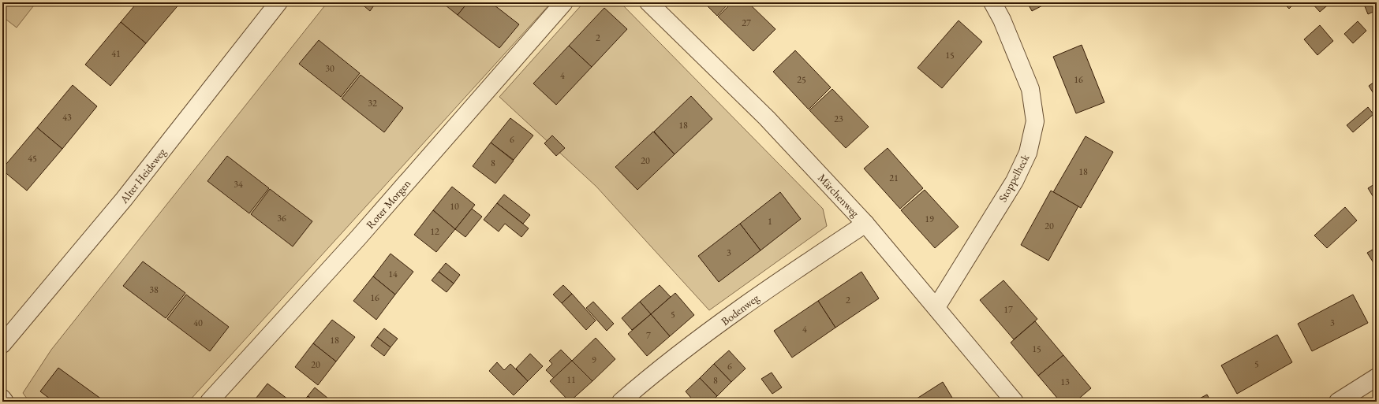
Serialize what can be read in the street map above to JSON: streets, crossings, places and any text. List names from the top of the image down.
{
  "streets": {
    "street": [
      "Alter Heideweg",
      "Stoppelheck",
      "Märchenweg",
      "Roter Morgen",
      "Bodenweg"
    ]
  },
  "crossings": [
    ["Stoppelheck", "Märchenweg"],
    ["Märchenweg", "Bodenweg"]
  ],
  "house_numbers": [
    "27",
    "2",
    "41",
    "15",
    "30",
    "4",
    "25",
    "16",
    "32",
    "43",
    "23",
    "18",
    "6",
    "45",
    "20",
    "8",
    "18",
    "21",
    "34",
    "10",
    "36",
    "19",
    "1",
    "20",
    "12",
    "3",
    "14",
    "38",
    "16",
    "2",
    "17",
    "5",
    "40",
    "3",
    "4",
    "7",
    "18",
    "15",
    "9",
    "5",
    "20",
    "6",
    "11",
    "8",
    "13"
  ]
}
